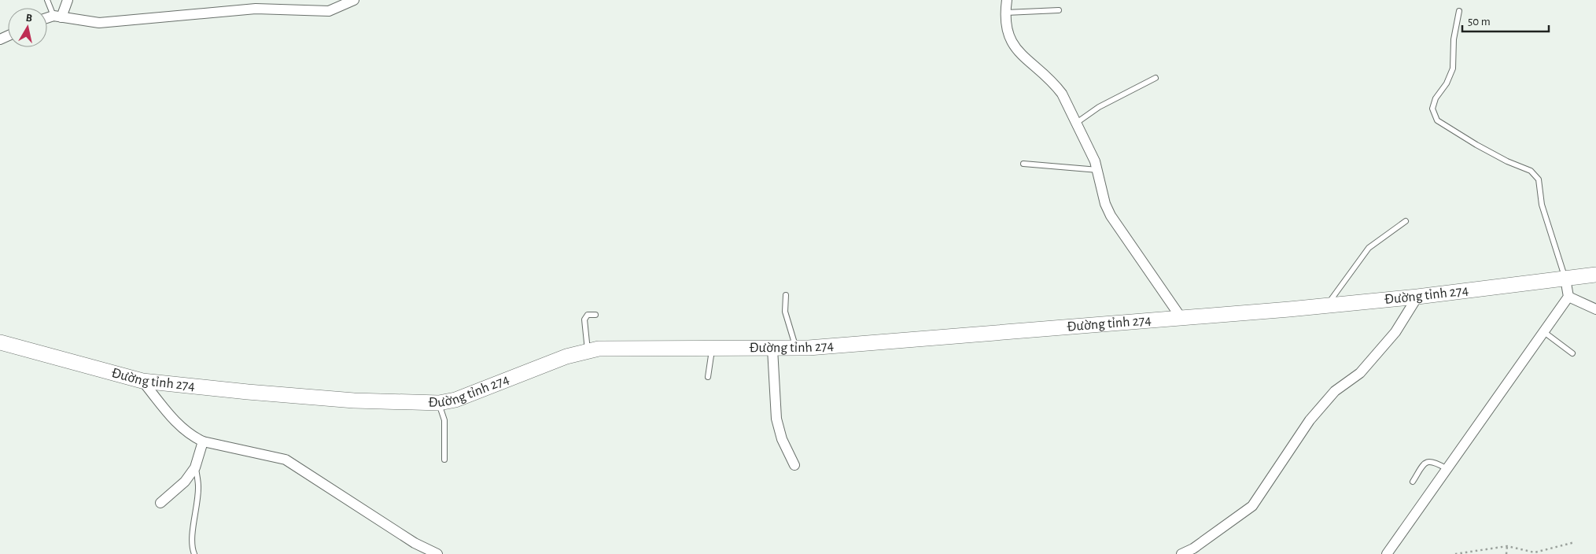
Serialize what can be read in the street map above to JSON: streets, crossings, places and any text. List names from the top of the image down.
{
  "streets": {
    "main road": ["Đường tỉnh 274"]
  },
  "scale_bar": "50 m",
  "north": "top"
}
